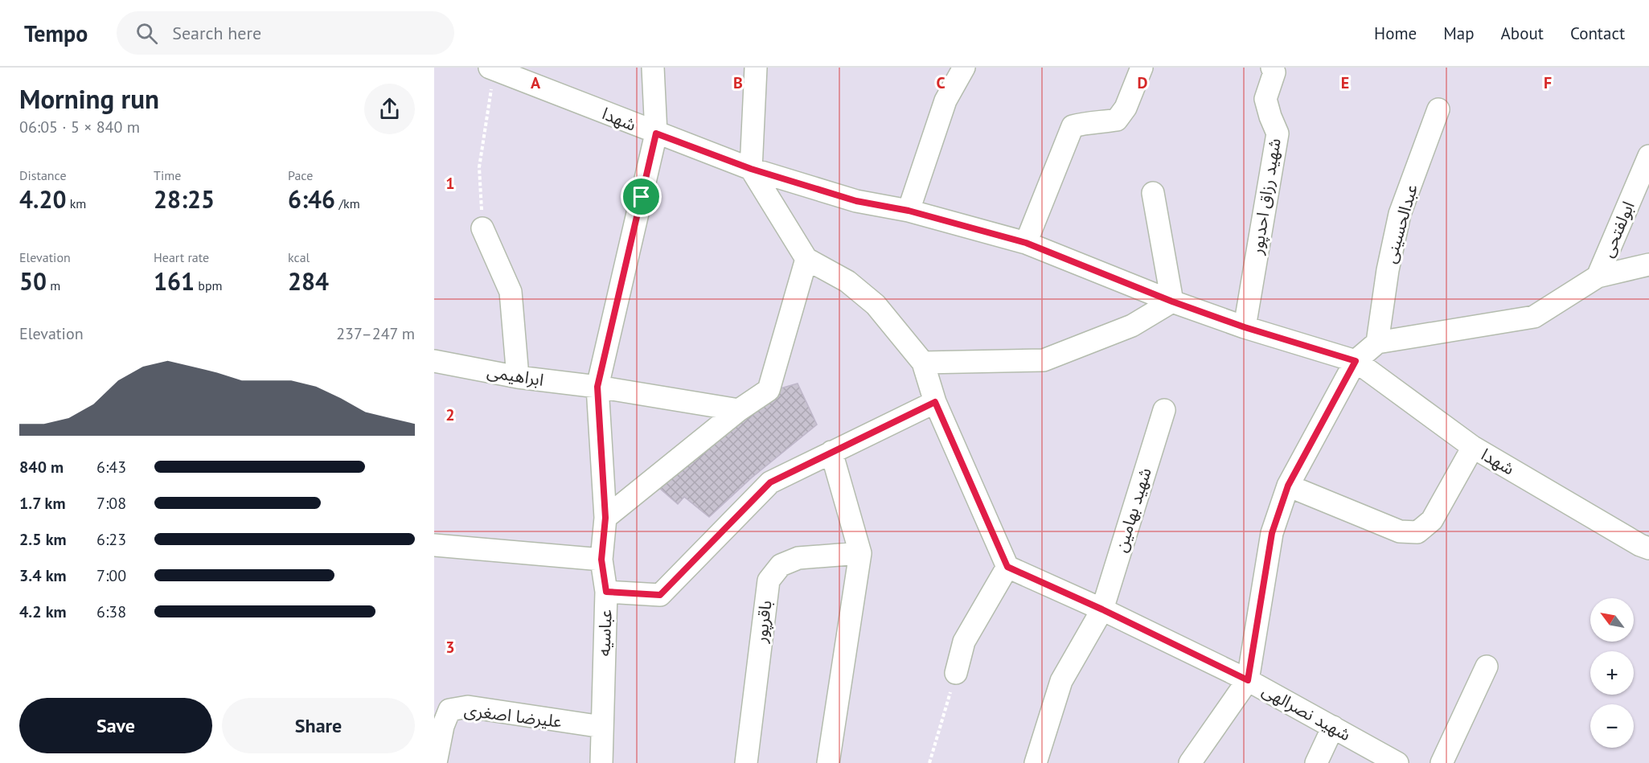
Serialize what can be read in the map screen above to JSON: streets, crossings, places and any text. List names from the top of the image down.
{
  "streets": {
    "street": [
      "شهدا",
      "شهید رزاق احدپور",
      "عبدالحسینی",
      "ابولفتحی",
      "ابراهیمی",
      "شهید بهامین",
      "باقرپور",
      "عباسیه",
      "شهید نصرالهی",
      "علیرضا اصغری"
    ]
  },
  "crossings": [
    ["شهدا", "شهید رزاق احدپور"],
    ["شهدا", "عباسیه"],
    ["ابراهیمی", "عباسیه"],
    ["شهید بهامین", "شهید نصرالهی"],
    ["عباسیه", "علیرضا اصغری"]
  ],
  "north": "top left",
  "page": {
    "header": "Tempo",
    "search": "Search here",
    "nav": [
      "Home",
      "Map",
      "About",
      "Contact"
    ],
    "heading": ["Morning run", "06:05 · 5 × 840 m"],
    "stats": [
      ["Distance", "4.20 km"],
      ["Time", "28:25"],
      ["Pace", "6:46 /km"],
      ["Elevation", "50 m"],
      ["Heart rate", "161 bpm"],
      ["kcal", "284"]
    ],
    "chart": ["Elevation", "237–247 m"],
    "list": [
      {
        "name": "840 m",
        "note": "6:43"
      },
      {
        "name": "1.7 km",
        "note": "7:08"
      },
      {
        "name": "2.5 km",
        "note": "6:23"
      },
      {
        "name": "3.4 km",
        "note": "7:00"
      },
      {
        "name": "4.2 km",
        "note": "6:38"
      }
    ],
    "map_buttons": ["+", "−"],
    "buttons": ["Save", "Share"]
  },
  "grid": {
    "columns": [
      "A",
      "B",
      "C",
      "D",
      "E",
      "F"
    ],
    "rows": ["1", "2", "3"]
  }
}
